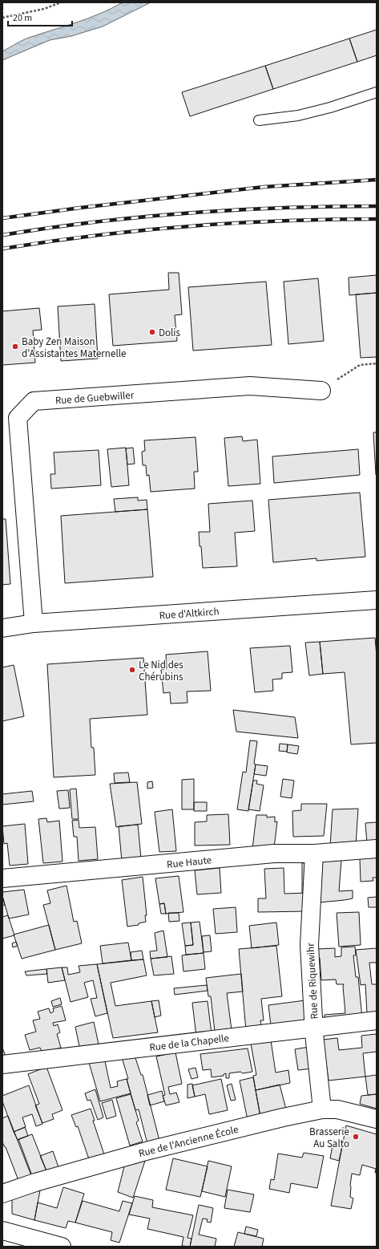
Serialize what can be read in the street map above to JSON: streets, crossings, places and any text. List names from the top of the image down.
{
  "streets": {
    "street": [
      "Rue de Guebwiller",
      "Rue d'Altkirch",
      "Rue Haute",
      "Rue de Riquewihr",
      "Rue de la Chapelle",
      "Rue de l'Ancienne École"
    ]
  },
  "crossings": [
    ["Rue de Guebwiller", "Rue d'Altkirch"],
    ["Rue Haute", "Rue de Riquewihr"],
    ["Rue de Riquewihr", "Rue de la Chapelle"],
    ["Rue de Riquewihr", "Rue de l'Ancienne École"]
  ],
  "places": [
    "Dolis",
    "Baby Zen Maison d'Assistantes Maternelle",
    "Le Nid des Chérubins",
    "Brasserie Au Salto"
  ],
  "scale_bar": "20 m"
}
